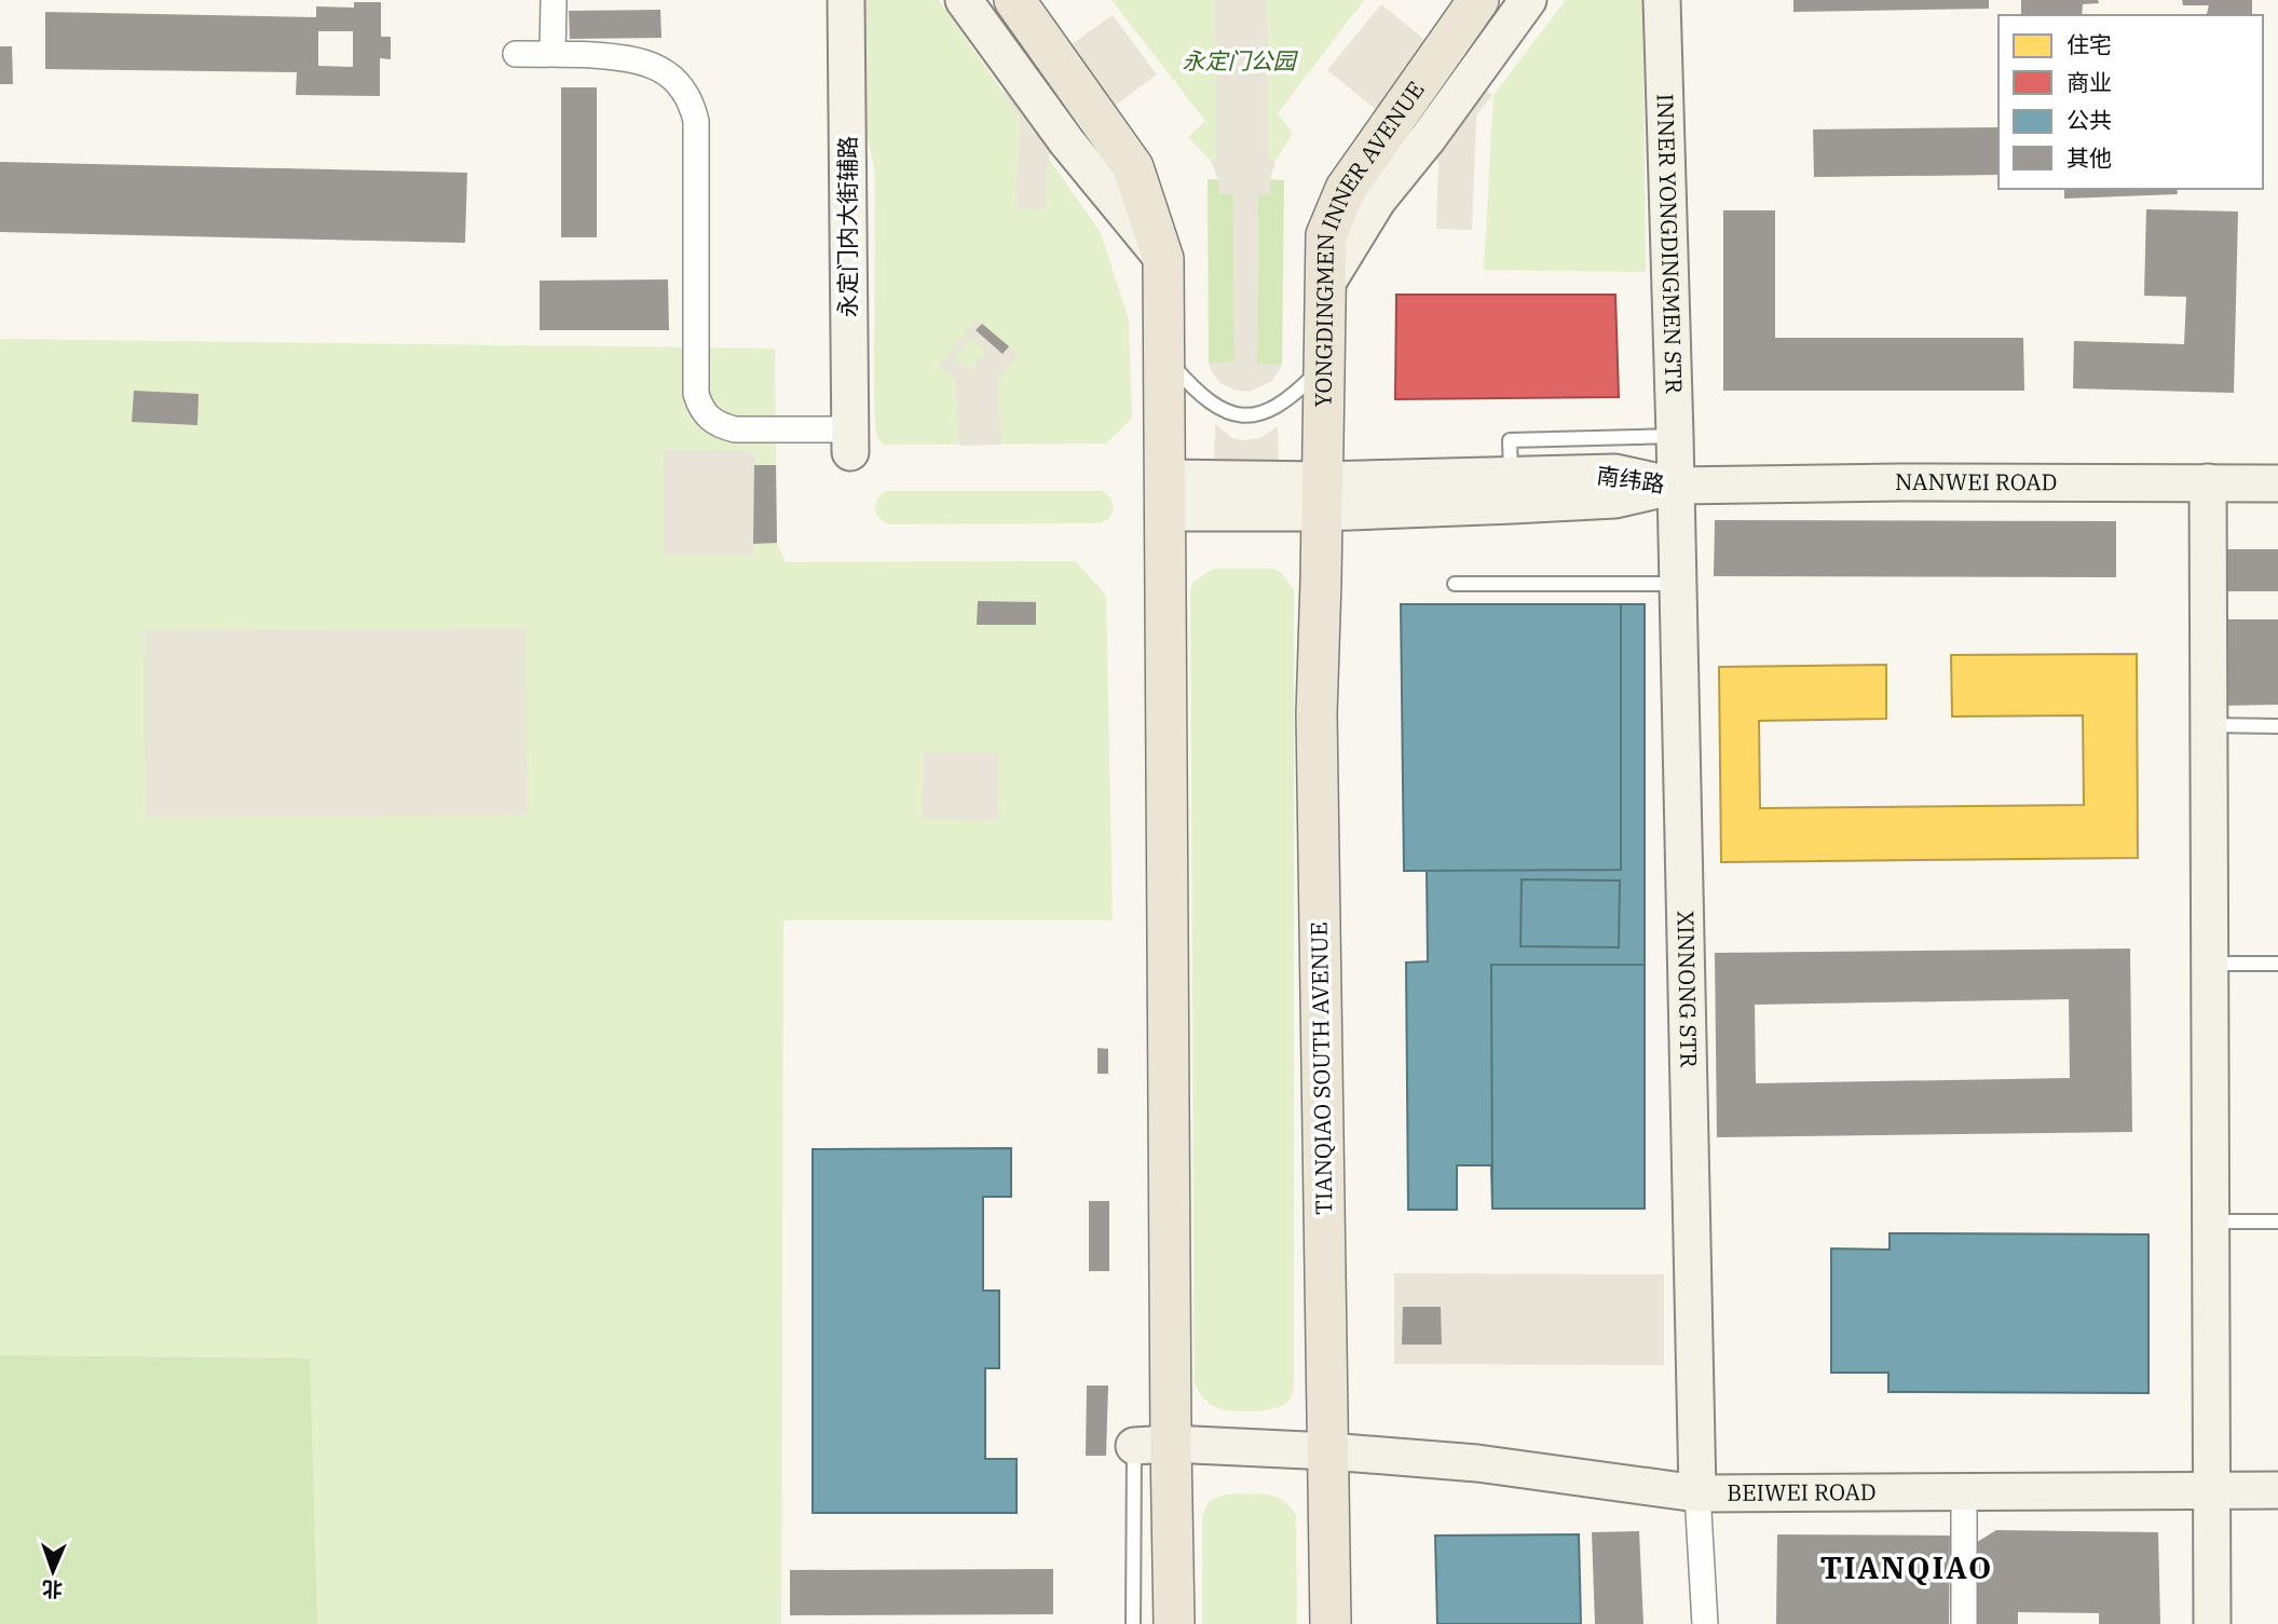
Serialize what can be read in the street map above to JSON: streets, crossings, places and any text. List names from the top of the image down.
{
  "streets": {
    "main road": ["YONGDINGMEN INNER AVENUE", "TIANQIAO SOUTH AVENUE"],
    "street": [
      "永定门内大街辅路",
      "INNER YONGDINGMEN STR",
      "南纬路",
      "NANWEI ROAD",
      "XINNONG STR",
      "BEIWEI ROAD"
    ]
  },
  "crossings": [
    ["INNER YONGDINGMEN STR", "南纬路"],
    ["INNER YONGDINGMEN STR", "NANWEI ROAD"],
    ["INNER YONGDINGMEN STR", "XINNONG STR"],
    ["YONGDINGMEN INNER AVENUE", "南纬路"],
    ["YONGDINGMEN INNER AVENUE", "TIANQIAO SOUTH AVENUE"],
    ["南纬路", "NANWEI ROAD"],
    ["南纬路", "XINNONG STR"],
    ["南纬路", "TIANQIAO SOUTH AVENUE"],
    ["NANWEI ROAD", "XINNONG STR"],
    ["XINNONG STR", "BEIWEI ROAD"],
    ["TIANQIAO SOUTH AVENUE", "BEIWEI ROAD"]
  ],
  "districts": ["TIANQIAO"],
  "parks": ["永定门公园"],
  "legend": [
    "住宅",
    "商业",
    "公共",
    "其他"
  ],
  "north": "bottom"
}
